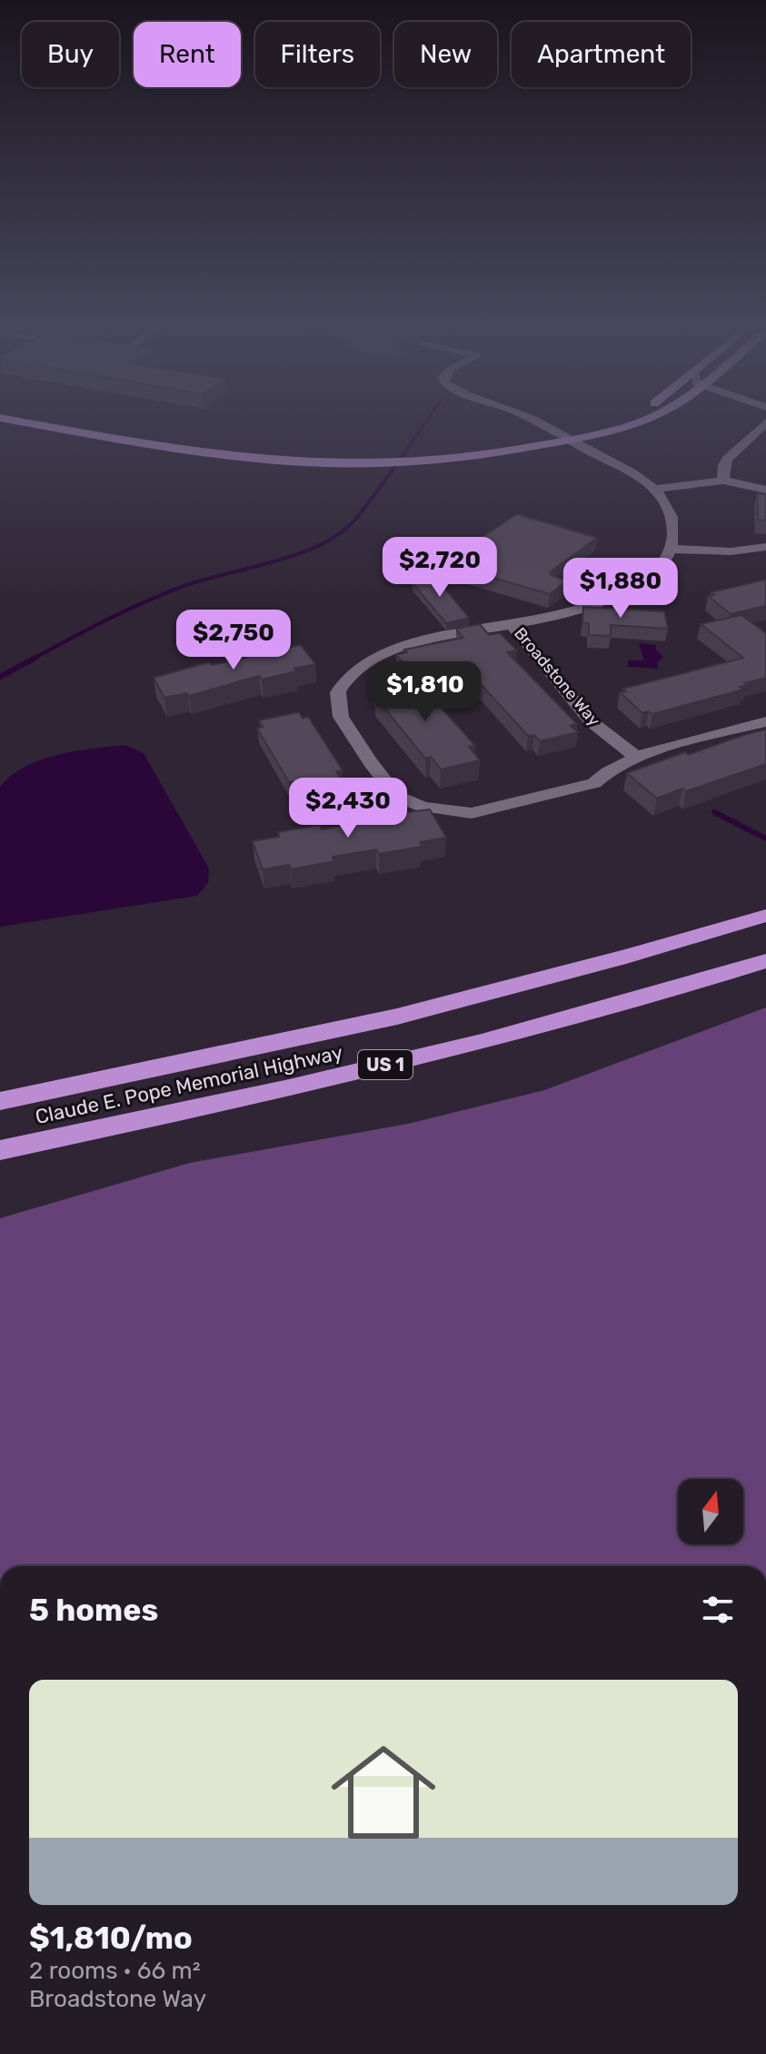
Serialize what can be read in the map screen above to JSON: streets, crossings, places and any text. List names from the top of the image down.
{
  "streets": {
    "highway": ["US 1", "Claude E. Pope Memorial Highway"],
    "street": ["Broadstone Way"]
  },
  "north": "top",
  "page": {
    "chip": [
      "Buy",
      "Rent",
      "Filters",
      "New",
      "Apartment"
    ],
    "price": [
      "$2,720",
      "$1,880",
      "$2,750",
      "$1,810",
      "$2,430"
    ],
    "heading": "5 homes",
    "list": [
      {
        "name": "$1,810/mo",
        "note": "2 rooms · 66 m² · Broadstone Way"
      }
    ]
  }
}
